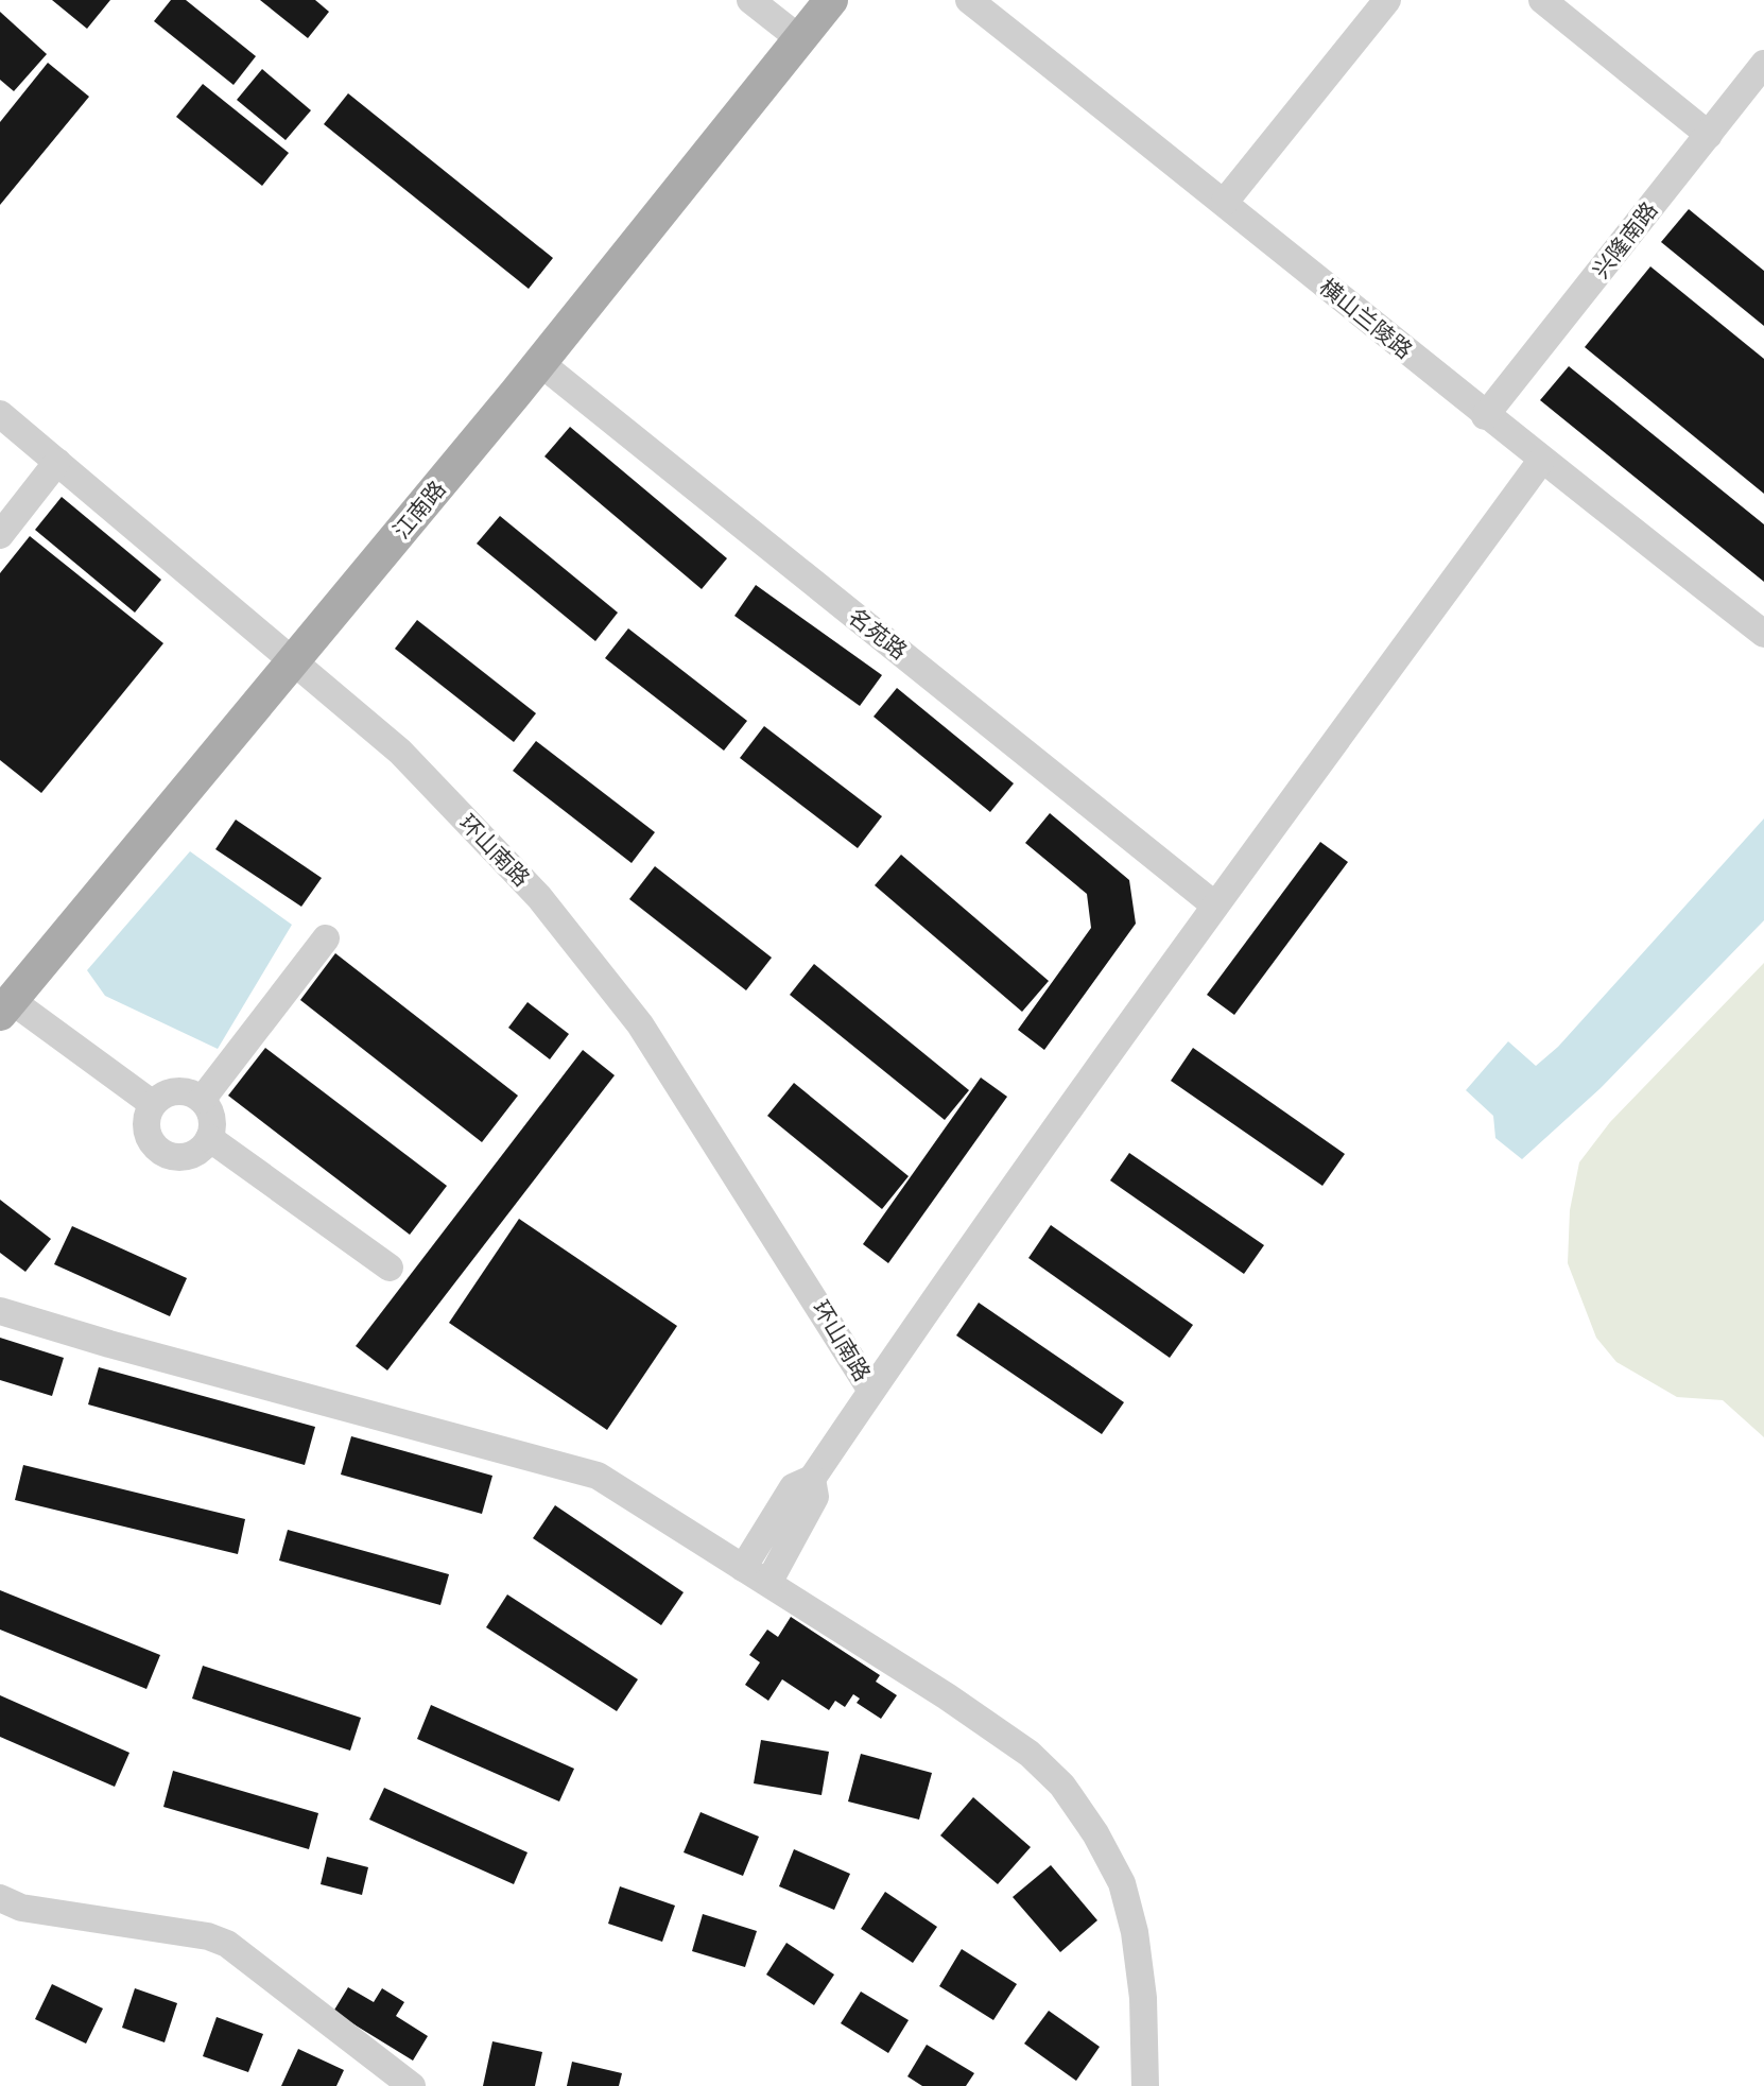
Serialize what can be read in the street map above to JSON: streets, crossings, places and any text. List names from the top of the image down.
{
  "streets": {
    "main road": ["江南路"],
    "street": [
      "兴隆南路",
      "横山兰陵路",
      "名苑路",
      "环山南路"
    ]
  },
  "crossings": [
    ["兴隆南路", "横山兰陵路"],
    ["江南路", "名苑路"],
    ["江南路", "环山南路"]
  ]
}
